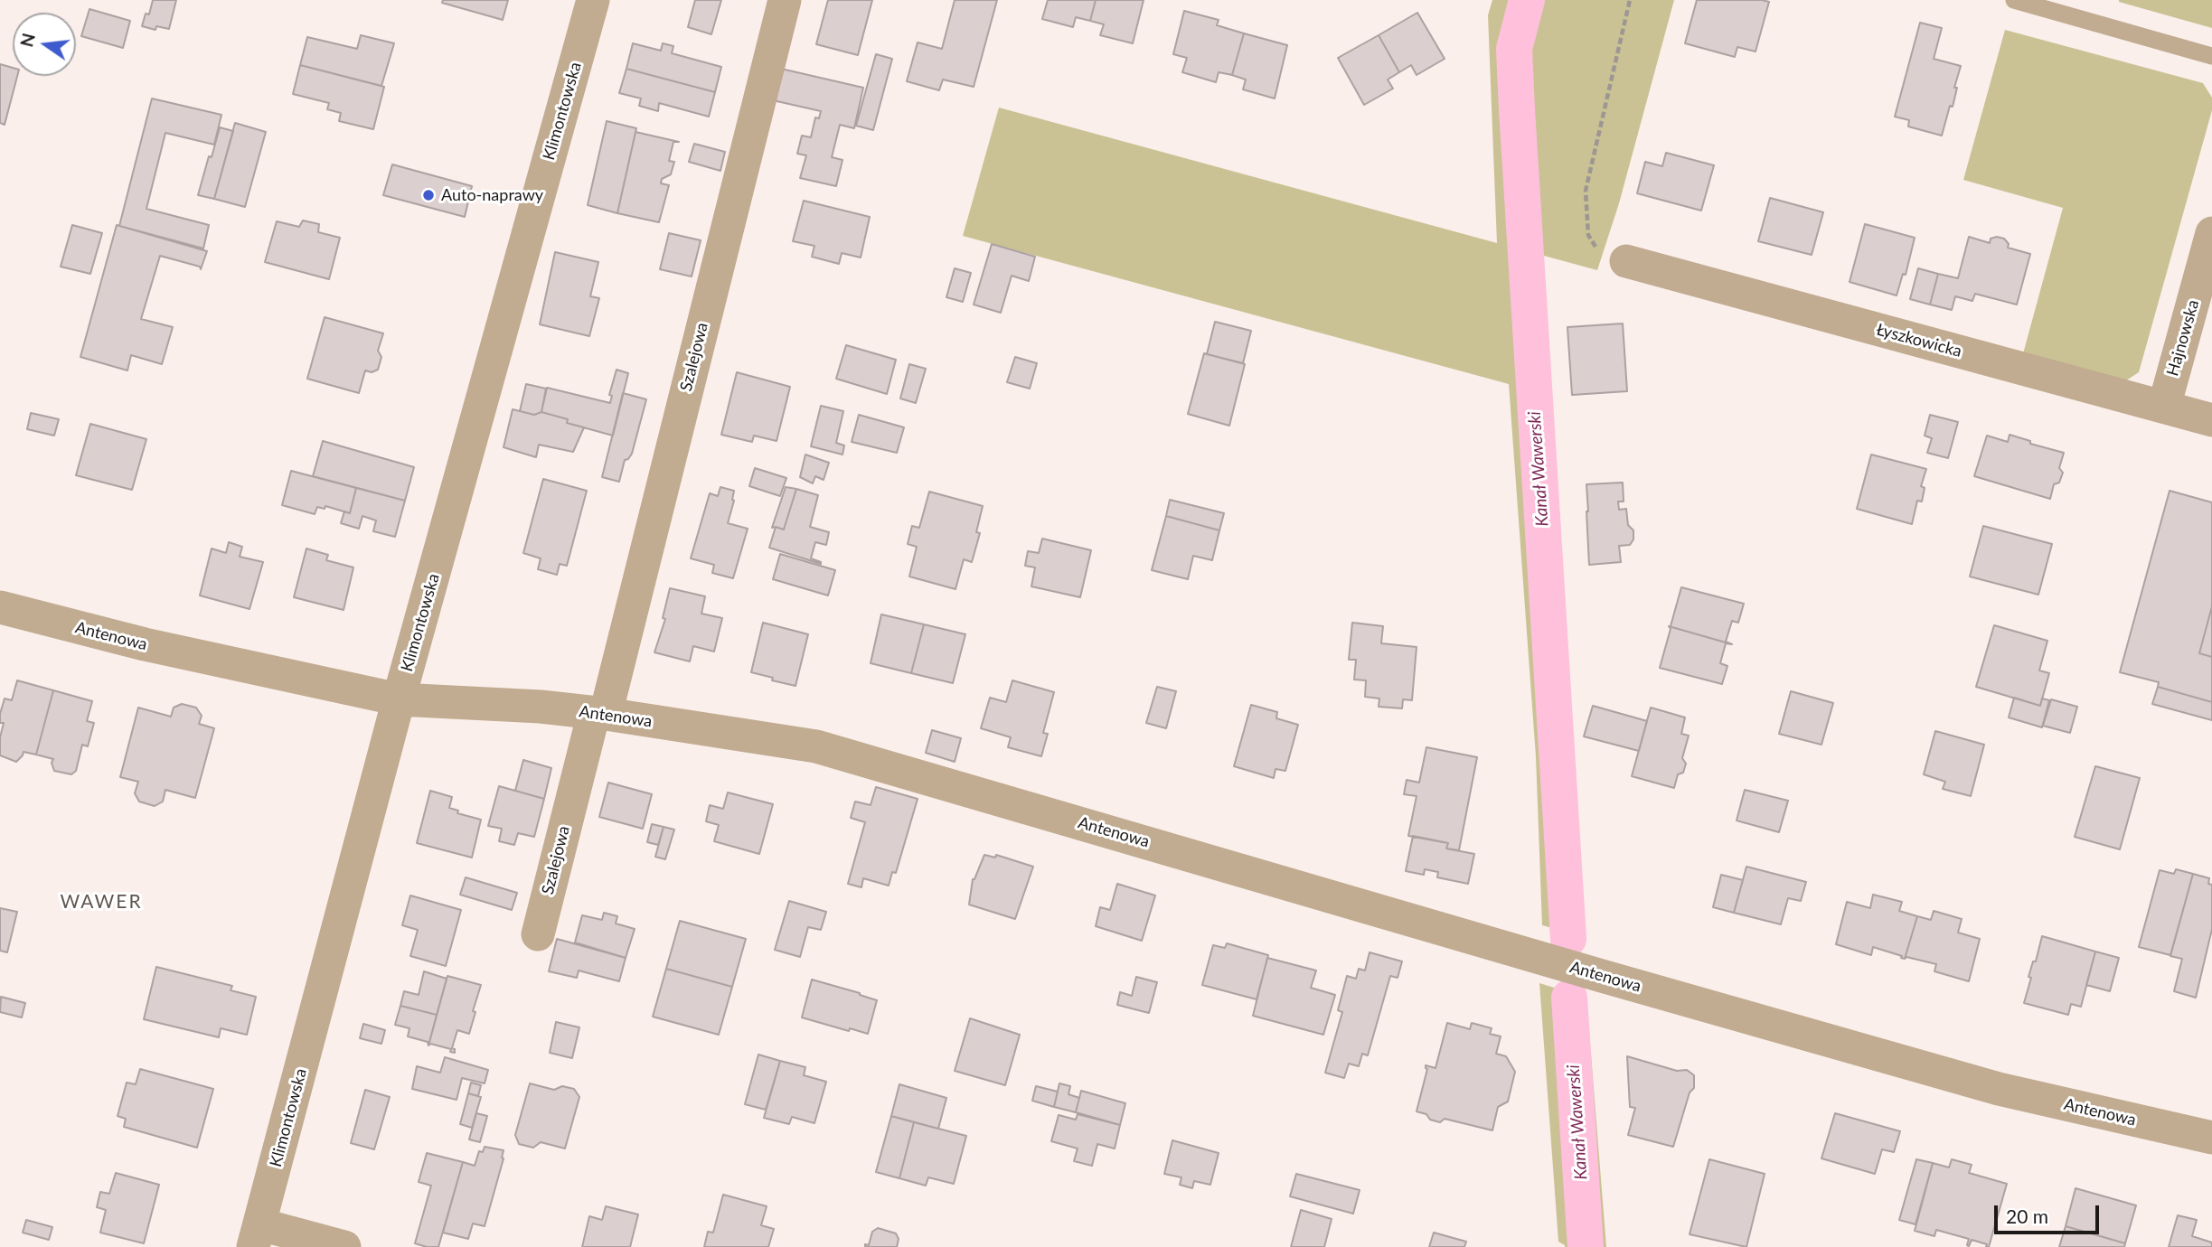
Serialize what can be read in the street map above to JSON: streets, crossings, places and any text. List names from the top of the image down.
{
  "streets": {
    "street": [
      "Klimontowska",
      "Hajnowska",
      "Łyszkowicka",
      "Szalejowa",
      "Antenowa"
    ]
  },
  "crossings": [
    ["Klimontowska", "Antenowa"],
    ["Hajnowska", "Łyszkowicka"],
    ["Szalejowa", "Antenowa"]
  ],
  "districts": ["WAWER"],
  "water": ["Kanał Wawerski"],
  "places": ["Auto-naprawy"],
  "scale_bar": "20 m",
  "north": "left"
}
